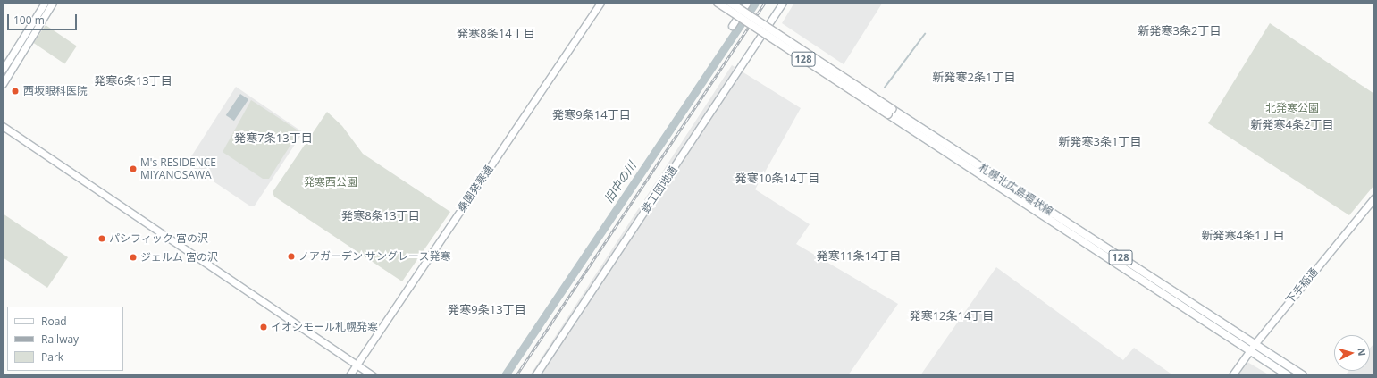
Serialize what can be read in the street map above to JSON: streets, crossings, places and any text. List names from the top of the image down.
{
  "streets": {
    "main road": ["128", "札幌北広島環状線"],
    "street": ["桑園発寒通", "鉄工団地通", "下手稲通"]
  },
  "crossings": [
    ["札幌北広島環状線", "下手稲通"]
  ],
  "districts": [
    "新発寒3条2丁目",
    "発寒8条14丁目",
    "新発寒2条1丁目",
    "発寒6条13丁目",
    "発寒9条14丁目",
    "新発寒4条2丁目",
    "発寒7条13丁目",
    "新発寒3条1丁目",
    "発寒10条14丁目",
    "発寒8条13丁目",
    "新発寒4条1丁目",
    "発寒11条14丁目",
    "発寒9条13丁目",
    "発寒12条14丁目"
  ],
  "water": ["旧中の川"],
  "parks": ["北発寒公園", "発寒西公園"],
  "places": [
    "西坂眼科医院",
    "M's RESIDENCE MIYANOSAWA",
    "パシフィック 宮の沢",
    "ノアガーデン サングレース発寒",
    "ジェルム 宮の沢",
    "イオンモール札幌発寒"
  ],
  "legend": ["Road", "Railway", "Park"],
  "scale_bar": "100 m",
  "north": "right"
}
